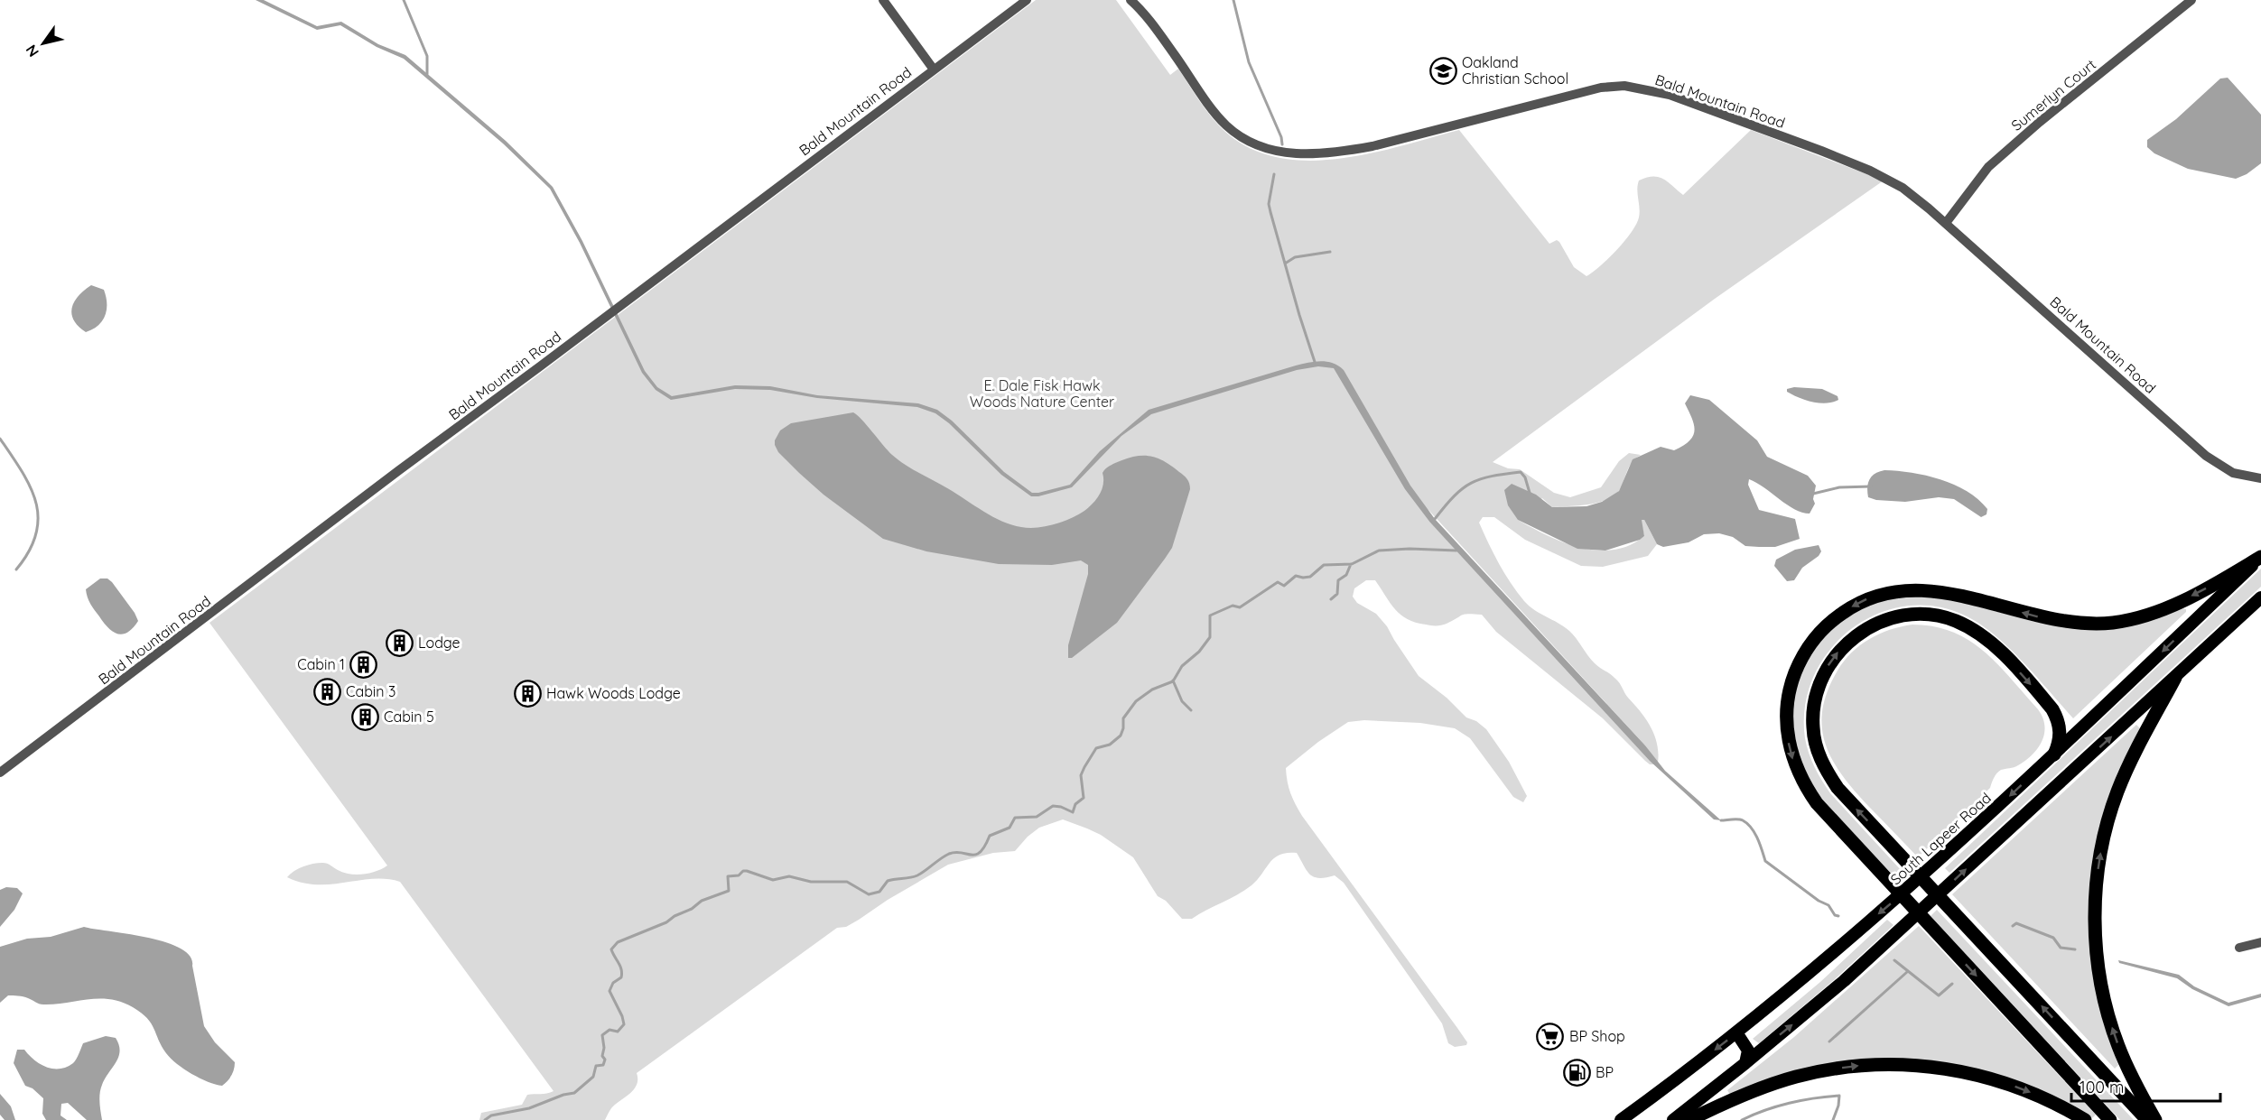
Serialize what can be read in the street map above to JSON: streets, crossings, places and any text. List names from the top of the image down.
{
  "streets": {
    "main road": ["South Lapeer Road"],
    "street": ["Sumerlyn Court", "Bald Mountain Road"]
  },
  "crossings": [
    ["Sumerlyn Court", "Bald Mountain Road"]
  ],
  "parks": ["E. Dale Fisk Hawk Woods Nature Center"],
  "places": {
    "school or university": ["Oakland Christian School"],
    "building": [
      "Lodge",
      "Cabin 1",
      "Cabin 3",
      "Hawk Woods Lodge",
      "Cabin 5"
    ],
    "supermarket": ["BP Shop"],
    "fuel station": ["BP"]
  },
  "scale_bar": "100 m",
  "north": "bottom left"
}
